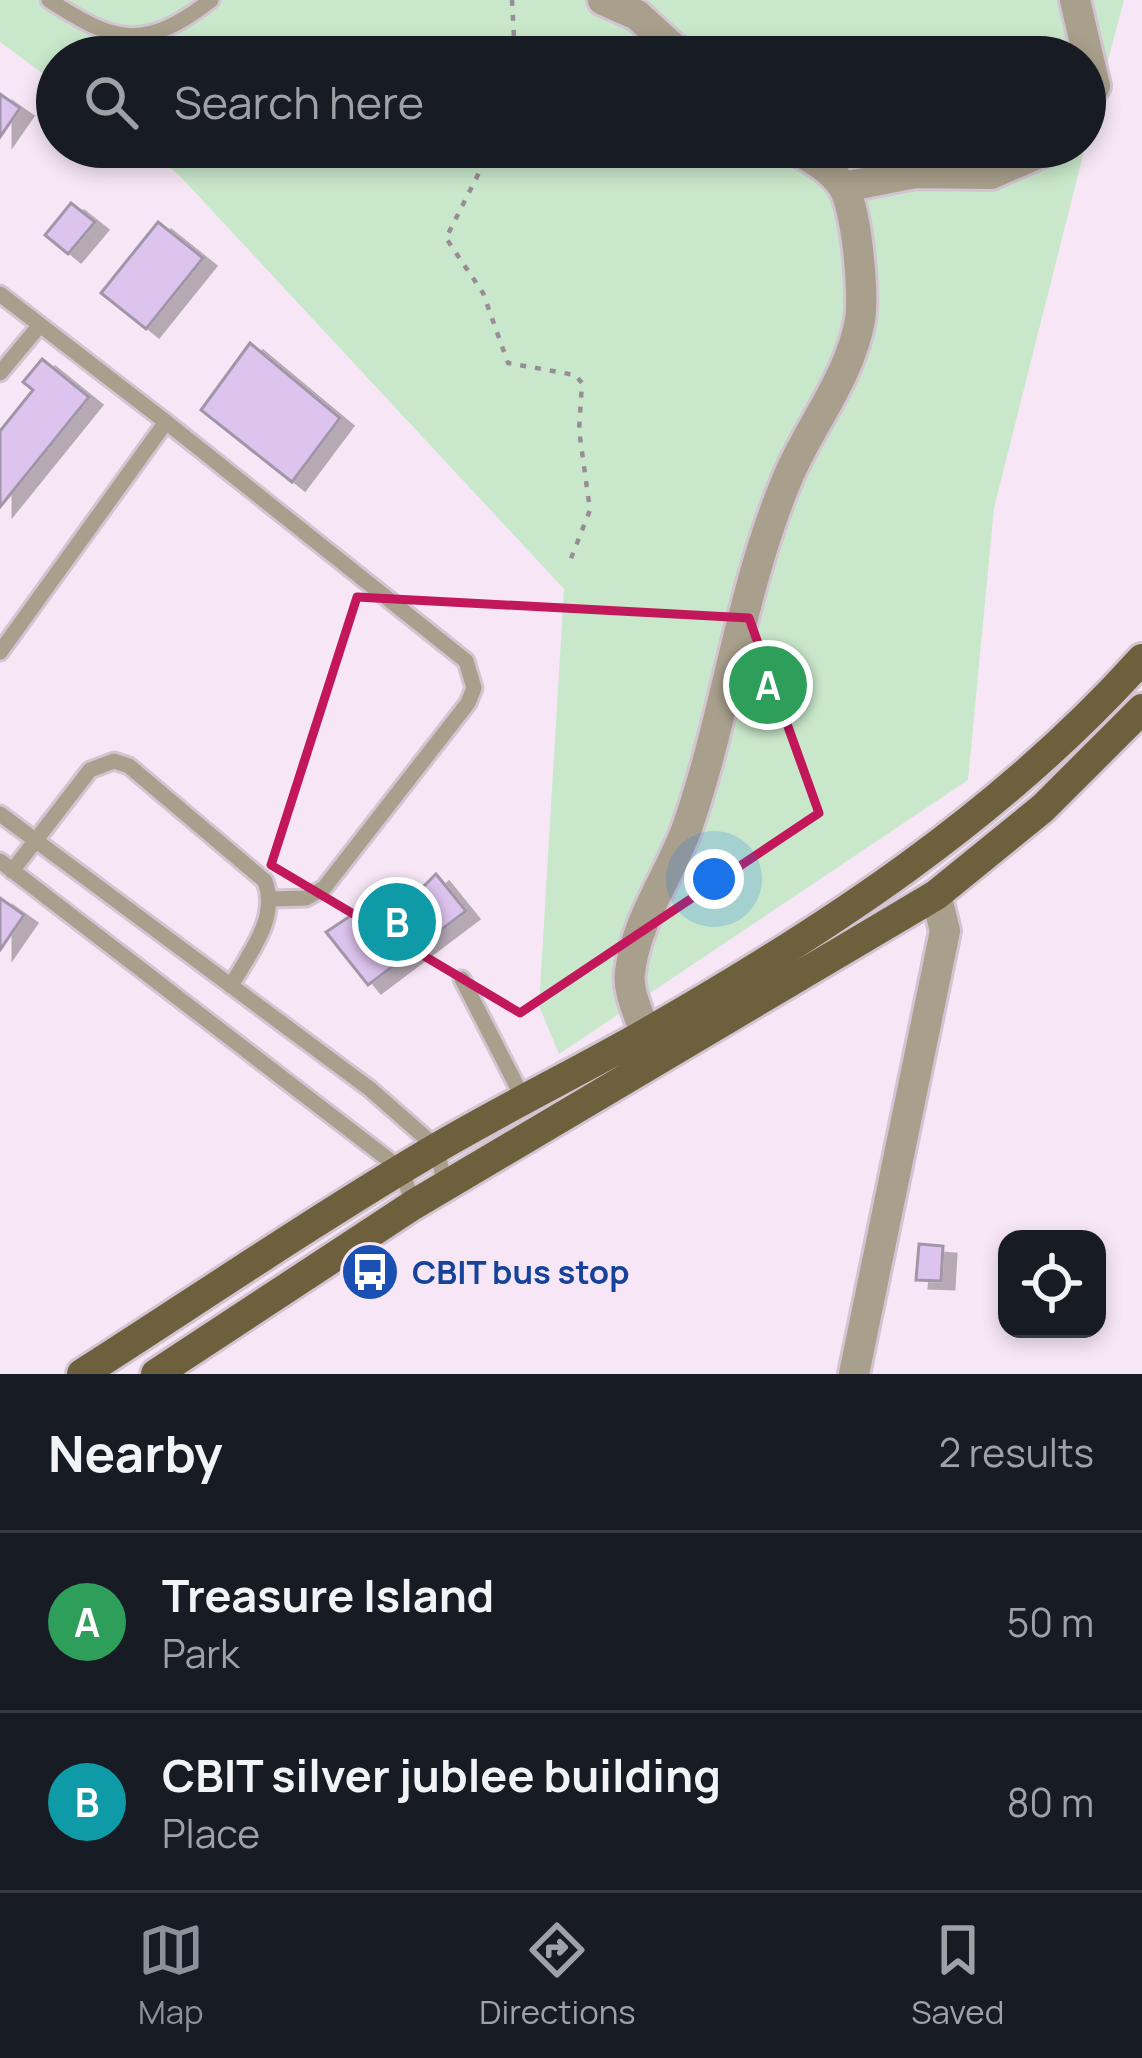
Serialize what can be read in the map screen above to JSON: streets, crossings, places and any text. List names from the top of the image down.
{
  "places": {
    "bus stop": ["CBIT bus stop"]
  },
  "page": {
    "search": "Search here",
    "pins": ["A", "B"],
    "heading": ["Nearby", "2 results"],
    "list": [
      {
        "mark": "A",
        "name": "Treasure Island",
        "note": "Park",
        "value": "50 m"
      },
      {
        "mark": "B",
        "name": "CBIT silver jublee building",
        "note": "Place",
        "value": "80 m"
      }
    ],
    "nav": ["Map", "Directions", "Saved"]
  }
}
